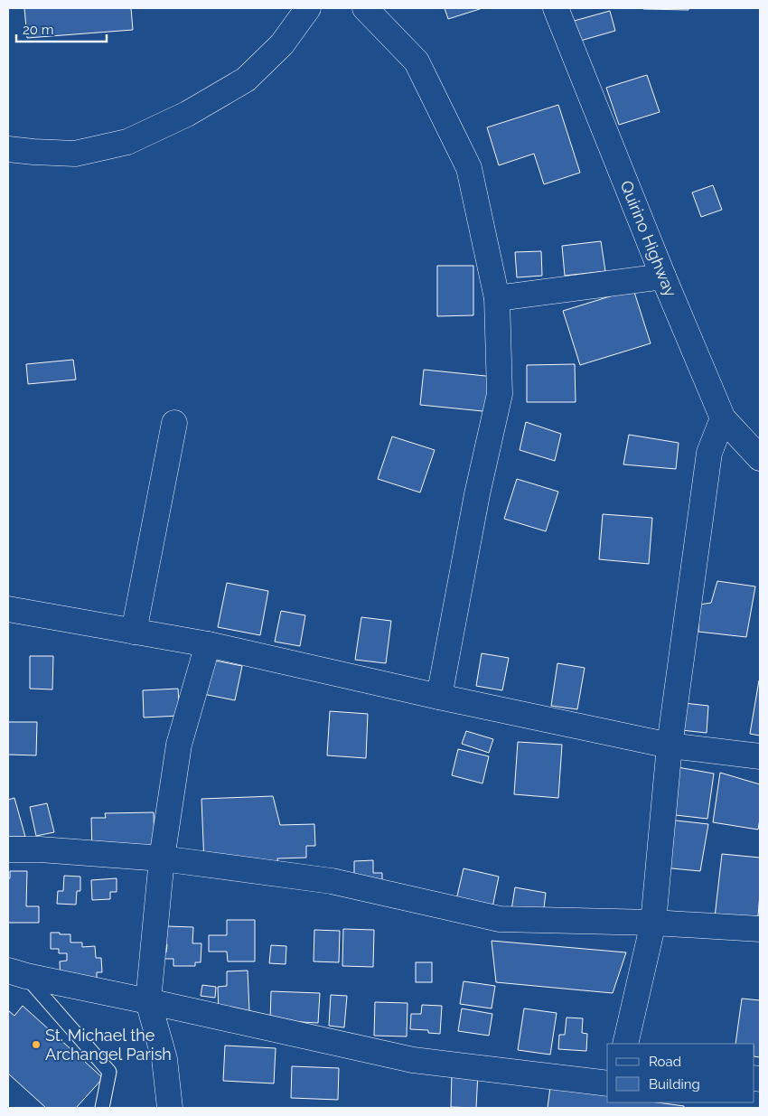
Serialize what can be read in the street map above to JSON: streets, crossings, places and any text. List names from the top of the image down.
{
  "streets": {
    "street": ["Quirino Highway"]
  },
  "places": ["St. Michael the Archangel Parish"],
  "legend": ["Road", "Building"],
  "scale_bar": "20 m"
}
